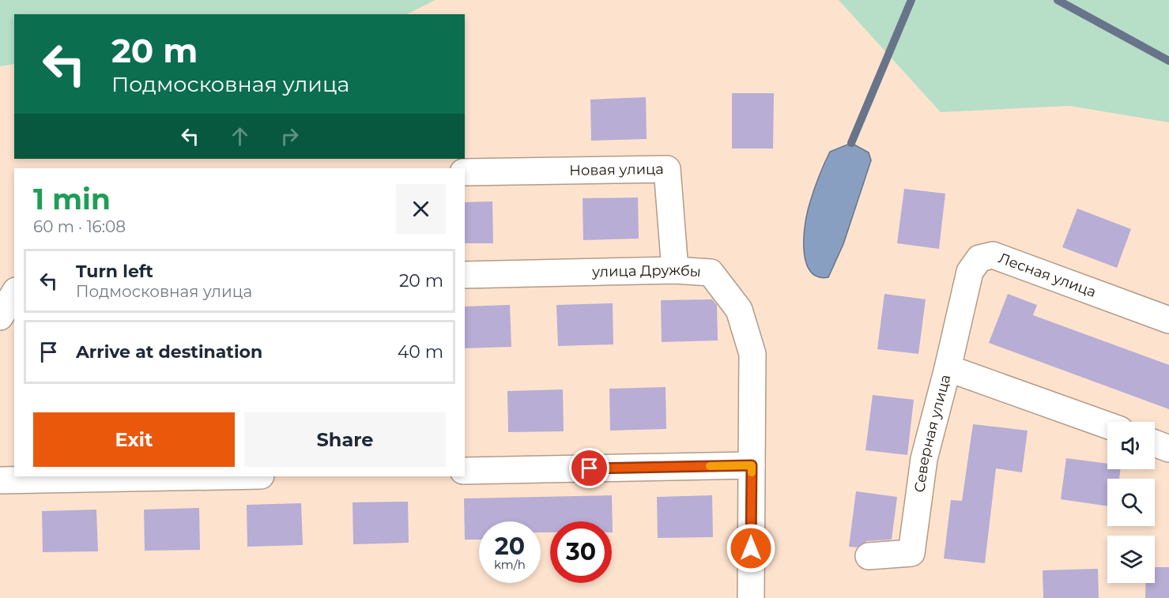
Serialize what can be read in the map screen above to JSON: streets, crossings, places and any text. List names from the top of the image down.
{
  "streets": {
    "street": [
      "Новая улица",
      "улица Дружбы",
      "Лесная улица",
      "Северная улица"
    ]
  },
  "crossings": [
    ["Новая улица", "улица Дружбы"],
    ["Лесная улица", "Северная улица"]
  ],
  "page": {
    "turn": ["20 m", "Подмосковная улица"],
    "heading": ["1 min", "60 m · 16:08"],
    "list": [
      {
        "name": "Turn left",
        "note": "Подмосковная улица",
        "value": "20 m"
      },
      {
        "name": "Arrive at destination",
        "value": "40 m"
      }
    ],
    "buttons": ["Exit", "Share"],
    "speed": "20 km/h",
    "limit": "30"
  }
}
